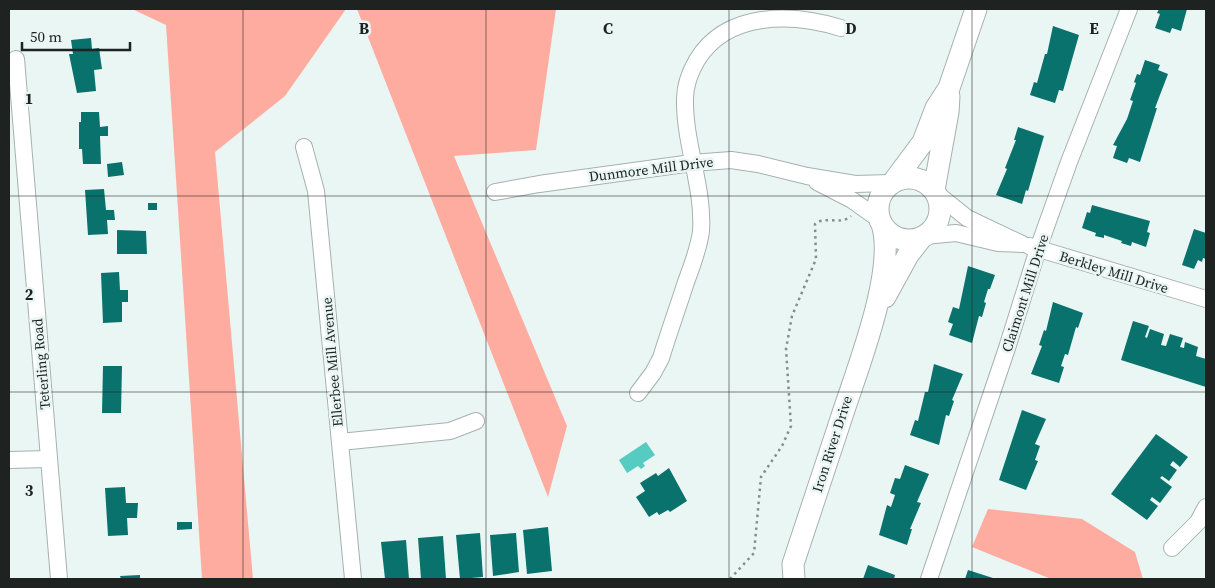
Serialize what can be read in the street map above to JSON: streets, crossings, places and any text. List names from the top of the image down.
{
  "streets": {
    "street": [
      "Dunmore Mill Drive",
      "Berkley Mill Drive",
      "Claimont Mill Drive",
      "Ellerbee Mill Avenue",
      "Teterling Road",
      "Iron River Drive"
    ]
  },
  "crossings": [
    ["Dunmore Mill Drive", "Berkley Mill Drive"],
    ["Dunmore Mill Drive", "Iron River Drive"],
    ["Berkley Mill Drive", "Claimont Mill Drive"],
    ["Berkley Mill Drive", "Iron River Drive"]
  ],
  "scale_bar": "50 m",
  "grid": {
    "columns": [
      "B",
      "C",
      "D",
      "E"
    ],
    "rows": ["1", "2", "3"]
  }
}
